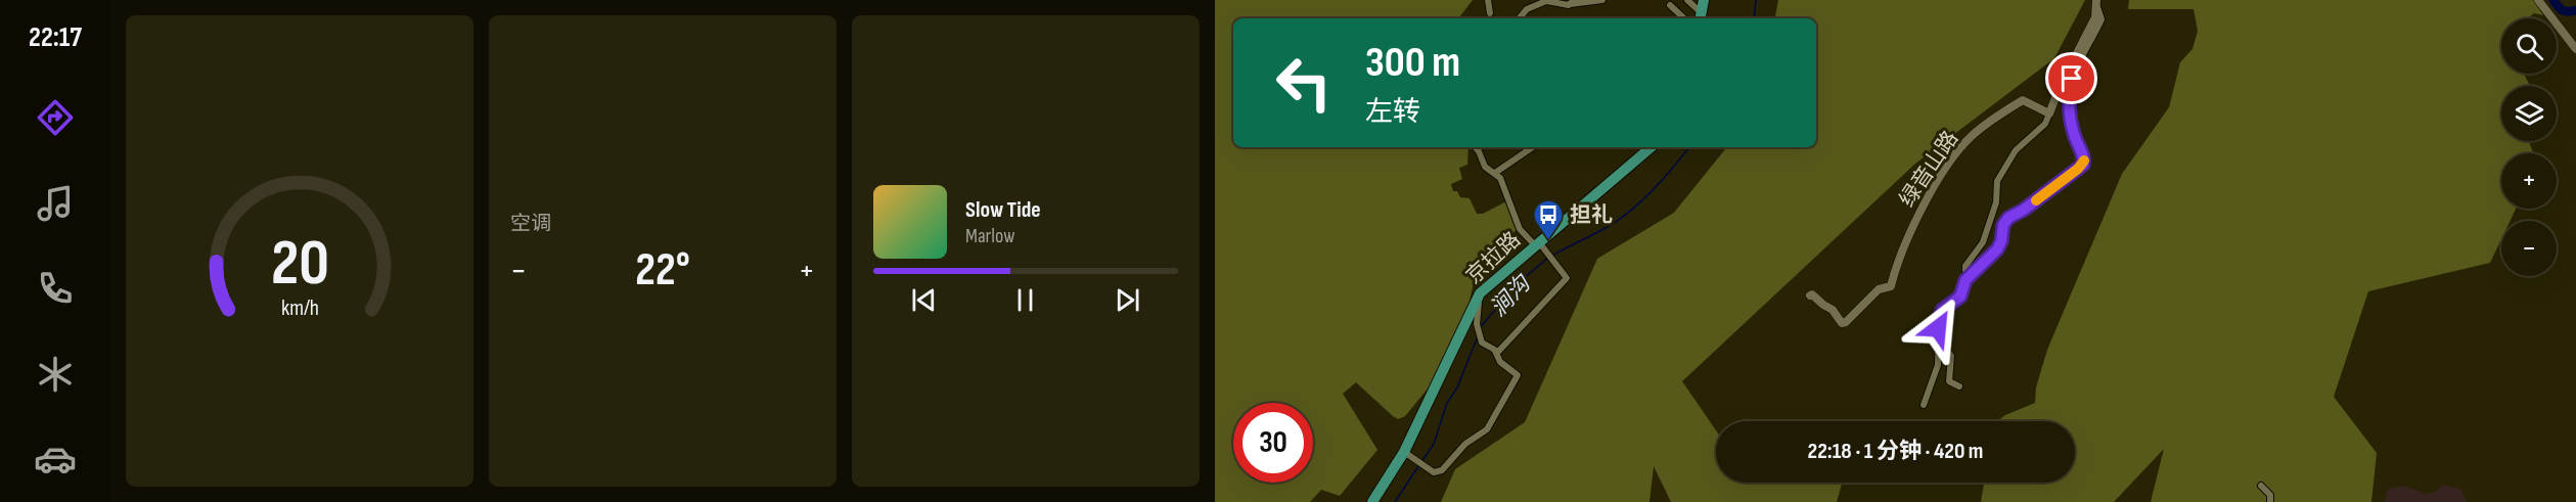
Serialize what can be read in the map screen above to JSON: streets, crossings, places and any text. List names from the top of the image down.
{
  "streets": {
    "highway": ["京拉路"],
    "street": ["绿音山路"]
  },
  "water": ["涧沟"],
  "places": {
    "bus stop": ["担礼"]
  },
  "page": {
    "tabs": "22:17",
    "tile": "空调",
    "map_buttons": ["+", "−"],
    "turn": ["300 m", "左转"],
    "song": ["Slow Tide", "Marlow"],
    "heat": ["−", "22°", "+"],
    "limit": "30",
    "trip": "22:18 · 1 分钟 · 420 m",
    "gauge": ["20", "km/h"]
  }
}
